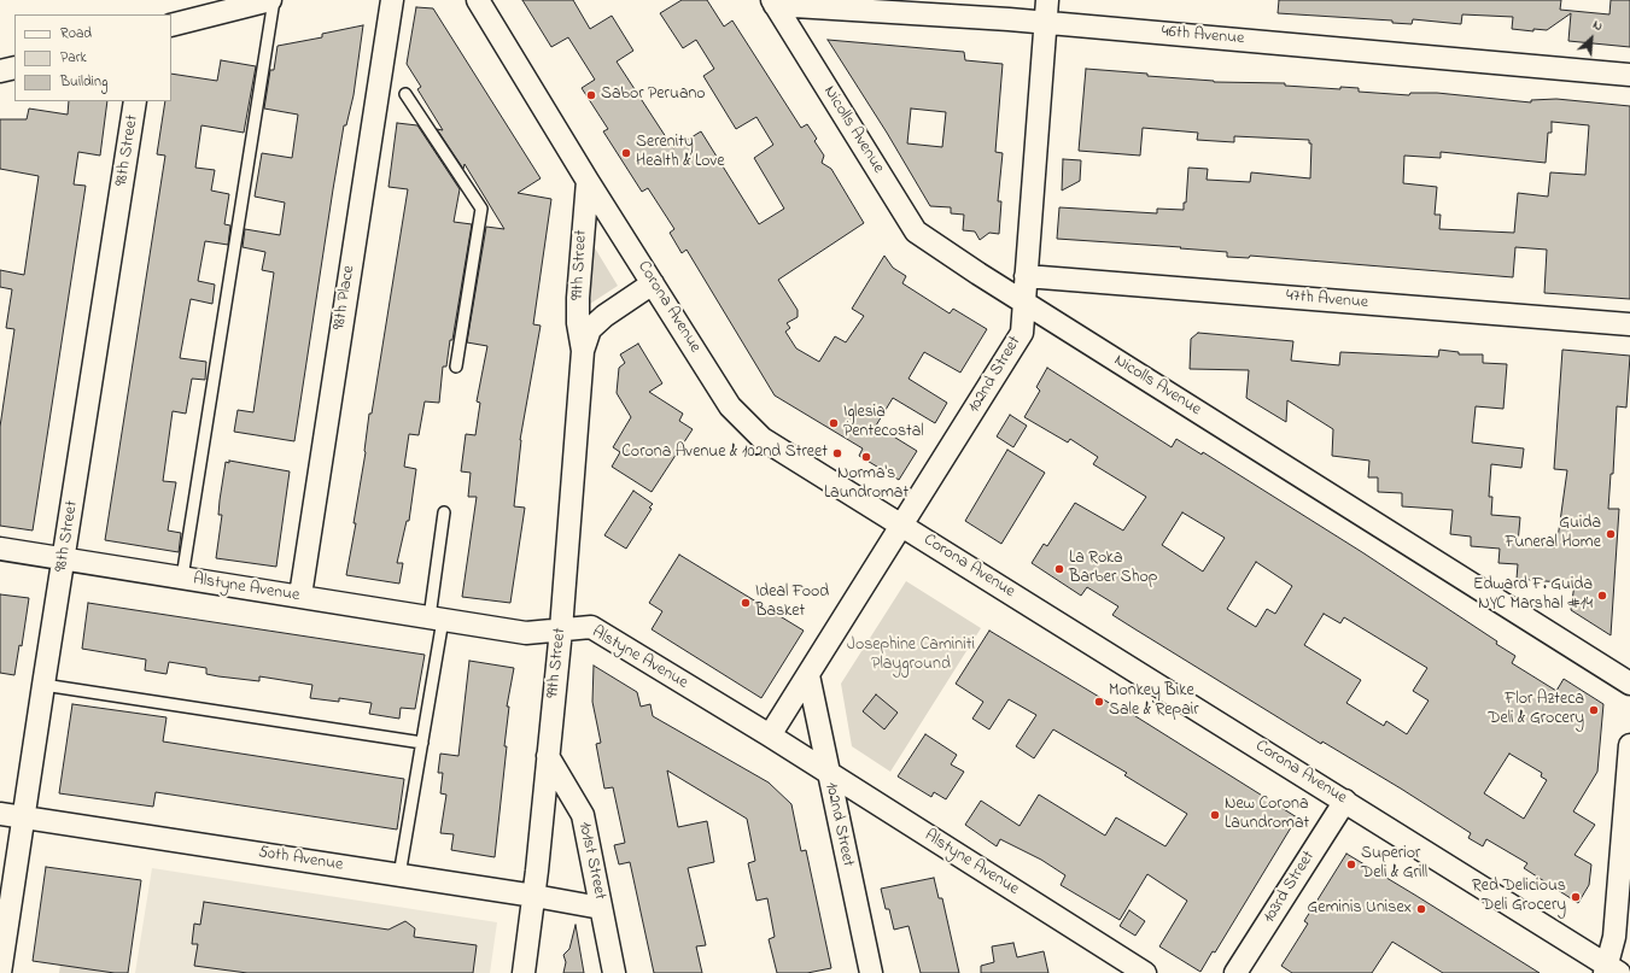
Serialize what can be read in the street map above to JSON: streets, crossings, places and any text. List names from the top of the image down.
{
  "streets": {
    "street": [
      "46th Avenue",
      "Nicolls Avenue",
      "98th Street",
      "99th Street",
      "98th Place",
      "47th Avenue",
      "Corona Avenue",
      "102nd Street",
      "Alstyne Avenue",
      "50th Avenue",
      "101st Street",
      "103rd Street"
    ]
  },
  "crossings": [
    ["46th Avenue", "Nicolls Avenue"],
    ["46th Avenue", "102nd Street"],
    ["Nicolls Avenue", "102nd Street"],
    ["98th Street", "Alstyne Avenue"],
    ["98th Street", "50th Avenue"],
    ["99th Street", "Corona Avenue"],
    ["99th Street", "Alstyne Avenue"],
    ["99th Street", "50th Avenue"],
    ["99th Street", "101st Street"],
    ["98th Place", "Alstyne Avenue"],
    ["47th Avenue", "102nd Street"],
    ["Corona Avenue", "102nd Street"],
    ["Corona Avenue", "103rd Street"],
    ["102nd Street", "Alstyne Avenue"],
    ["50th Avenue", "101st Street"]
  ],
  "parks": ["Josephine Caminiti Playground"],
  "places": [
    "Sabor Peruano",
    "Serenity Health & Love",
    "Iglesia Pentecostal",
    "Corona Avenue & 102nd Street",
    "Norma's Laundromat",
    "Guida Funeral Home",
    "La Roka Barber Shop",
    "Edward F. Guida NYC Marshal #14",
    "Ideal Food Basket",
    "Monkey Bike Sale & Repair",
    "Flor Azteca Deli & Grocery",
    "New Corona Laundromat",
    "Superior Deli & Grill",
    "Red Delicious Deli Grocery",
    "Geminis Unisex"
  ],
  "legend": ["Road", "Park", "Building"],
  "north": "top right"
}
